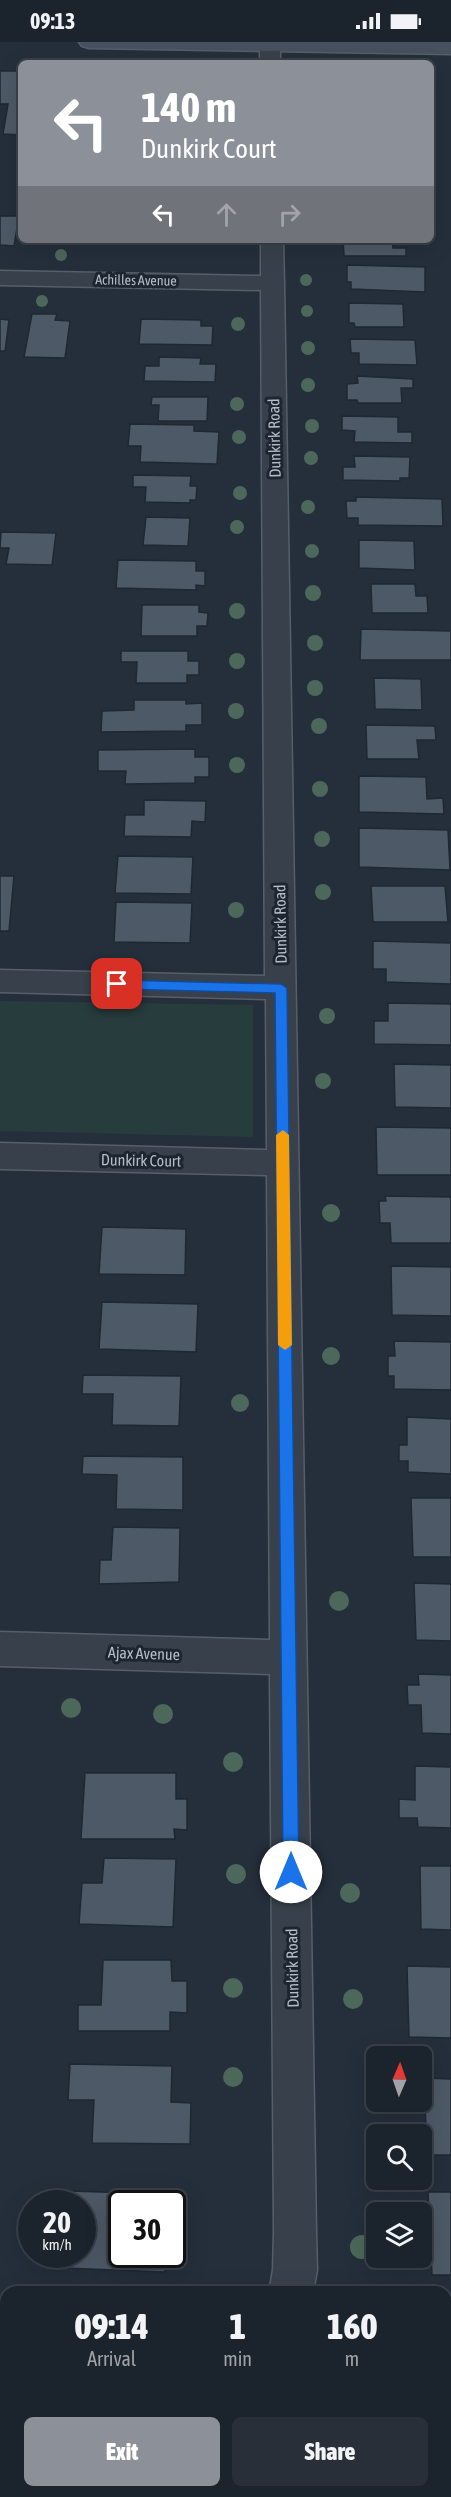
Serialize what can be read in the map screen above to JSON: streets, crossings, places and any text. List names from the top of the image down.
{
  "streets": {
    "street": [
      "Achilles Avenue",
      "Dunkirk Road",
      "Dunkirk Court",
      "Ajax Avenue"
    ]
  },
  "crossings": [
    ["Achilles Avenue", "Dunkirk Road"],
    ["Dunkirk Road", "Dunkirk Court"],
    ["Dunkirk Road", "Ajax Avenue"]
  ],
  "north": "top",
  "page": {
    "status": "09:13",
    "turn": ["140 m", "Dunkirk Court"],
    "speed": "20 km/h",
    "limit": "30",
    "eta": [
      "09:14",
      "Arrival",
      "1",
      "min",
      "160",
      "m"
    ],
    "buttons": ["Exit", "Share"]
  }
}
